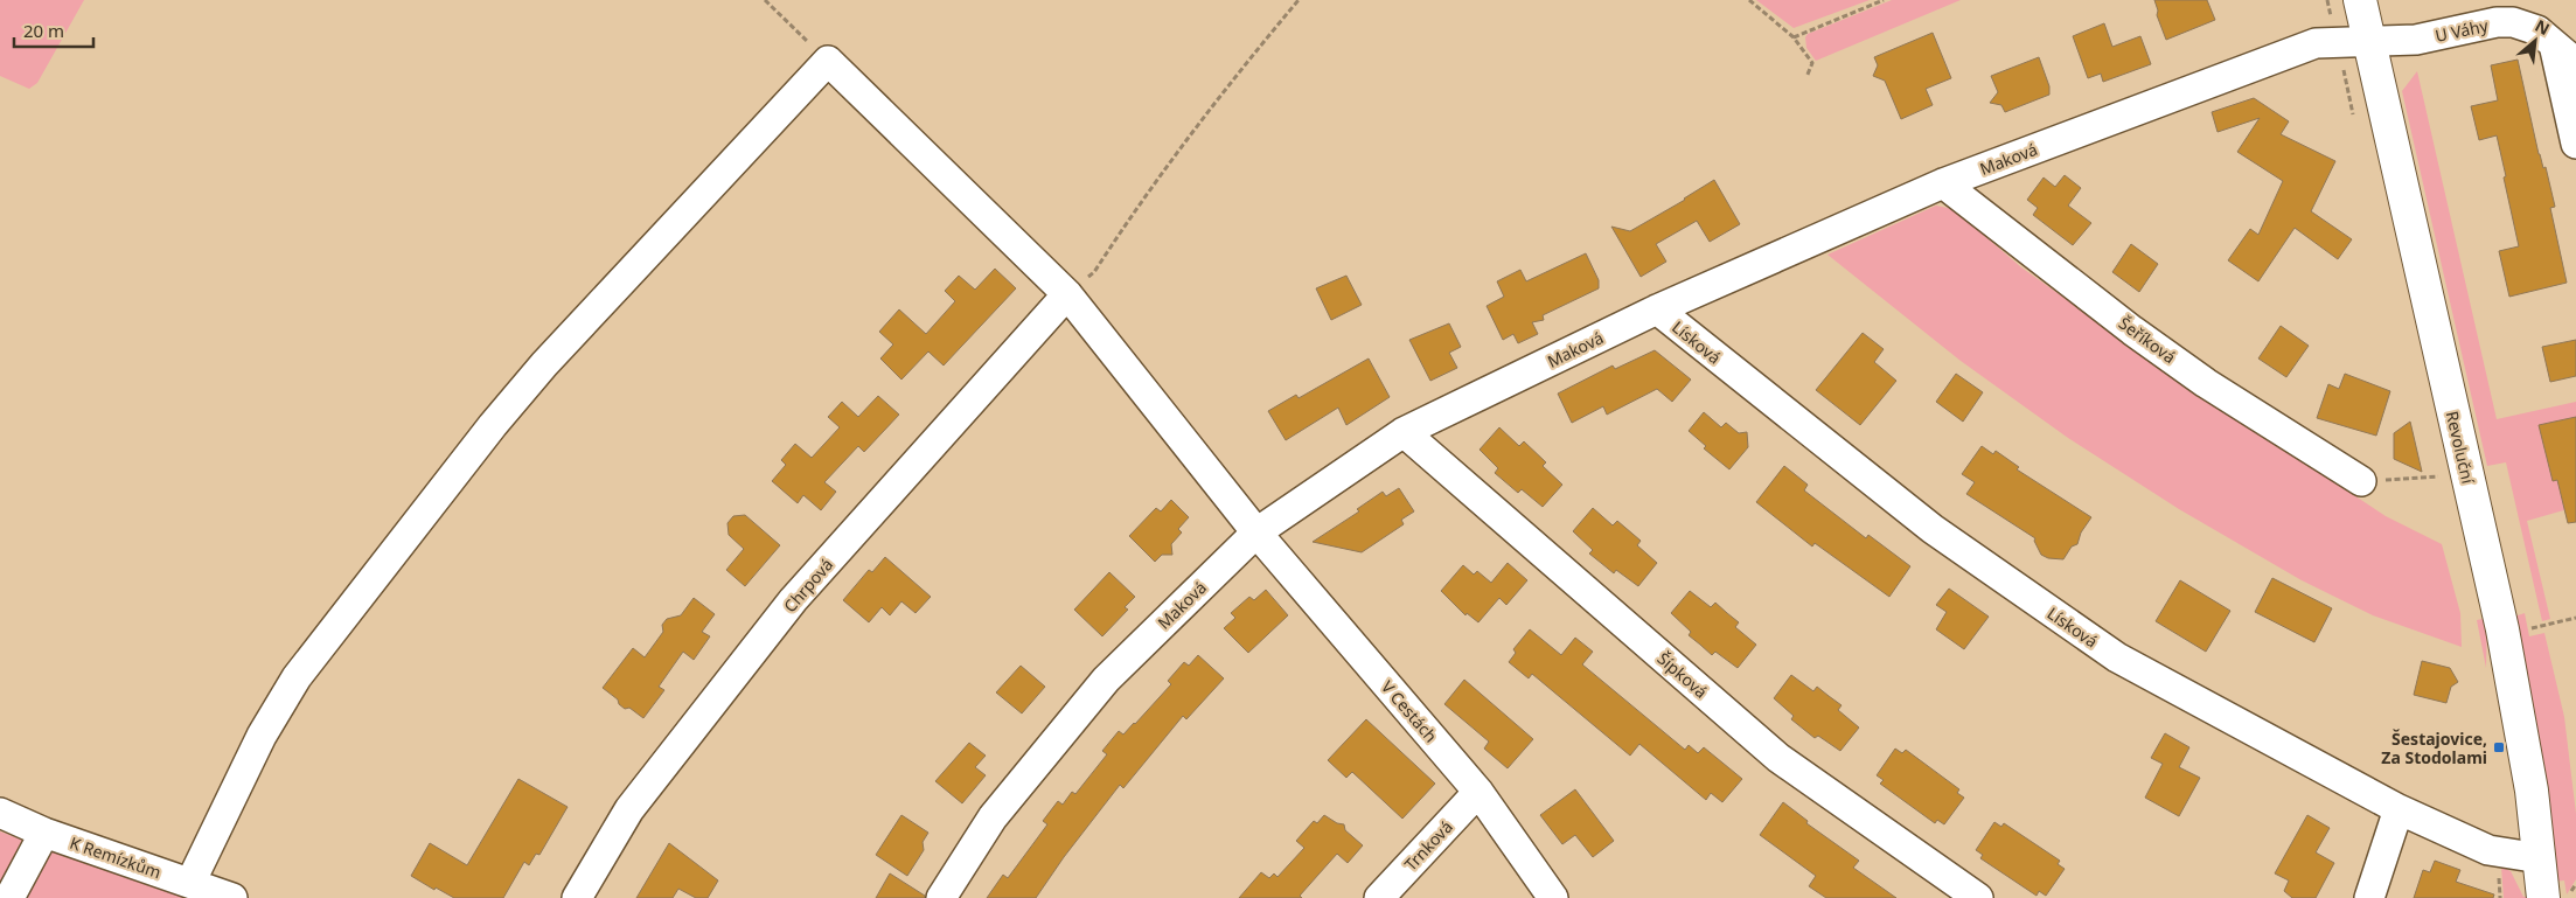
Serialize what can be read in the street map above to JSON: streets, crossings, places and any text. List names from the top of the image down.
{
  "streets": {
    "street": [
      "U Váhy",
      "Maková",
      "Šeříková",
      "Lísková",
      "Revoluční",
      "Chrpová",
      "Šípková",
      "V Cestách",
      "Trnková",
      "K Remízkům"
    ]
  },
  "crossings": [
    ["U Váhy", "Maková"],
    ["U Váhy", "Revoluční"],
    ["Maková", "Šeříková"],
    ["Maková", "Lísková"],
    ["Maková", "Revoluční"],
    ["Maková", "Šípková"],
    ["Maková", "V Cestách"],
    ["Lísková", "Revoluční"],
    ["Chrpová", "V Cestách"],
    ["V Cestách", "Trnková"]
  ],
  "places": {
    "transit": ["Šestajovice, Za Stodolami"]
  },
  "scale_bar": "20 m",
  "north": "top right"
}
